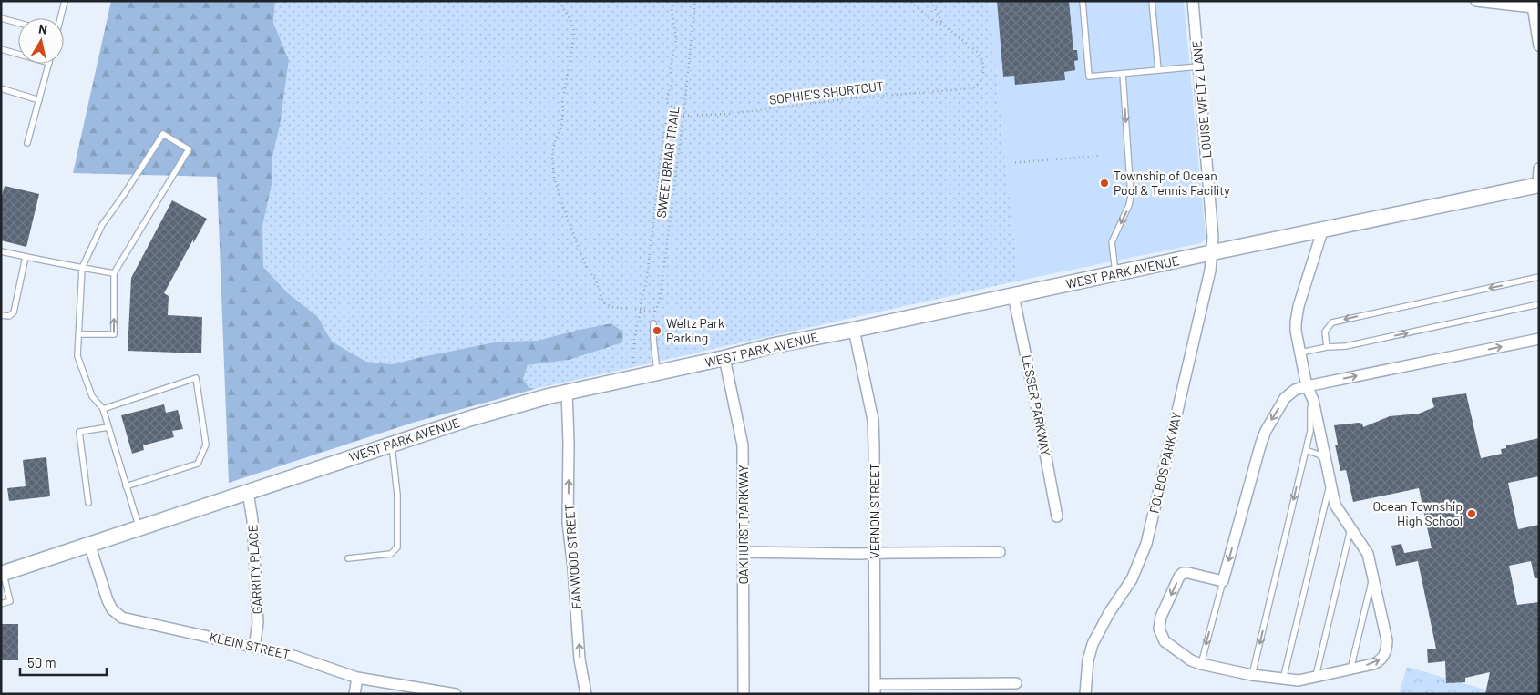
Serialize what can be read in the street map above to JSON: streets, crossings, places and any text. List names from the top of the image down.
{
  "streets": {
    "street": [
      "LOUISE WELTZ LANE",
      "WEST PARK AVENUE",
      "LESSER PARKWAY",
      "POLBOS PARKWAY",
      "VERNON STREET",
      "OAKHURST PARKWAY",
      "FANWOOD STREET",
      "GARRITY PLACE",
      "KLEIN STREET"
    ],
    "path": ["SOPHIE'S SHORTCUT", "SWEETBRIAR TRAIL"]
  },
  "crossings": [
    ["SOPHIE'S SHORTCUT", "SWEETBRIAR TRAIL"],
    ["LOUISE WELTZ LANE", "WEST PARK AVENUE"],
    ["LOUISE WELTZ LANE", "POLBOS PARKWAY"],
    ["WEST PARK AVENUE", "LESSER PARKWAY"],
    ["WEST PARK AVENUE", "POLBOS PARKWAY"],
    ["WEST PARK AVENUE", "VERNON STREET"],
    ["WEST PARK AVENUE", "OAKHURST PARKWAY"],
    ["WEST PARK AVENUE", "FANWOOD STREET"],
    ["WEST PARK AVENUE", "GARRITY PLACE"],
    ["WEST PARK AVENUE", "KLEIN STREET"],
    ["GARRITY PLACE", "KLEIN STREET"]
  ],
  "one_way": ["FANWOOD STREET"],
  "places": ["Township of Ocean Pool & Tennis Facility", "Weltz Park Parking", "Ocean Township High School"],
  "scale_bar": "50 m",
  "north": "top"
}
